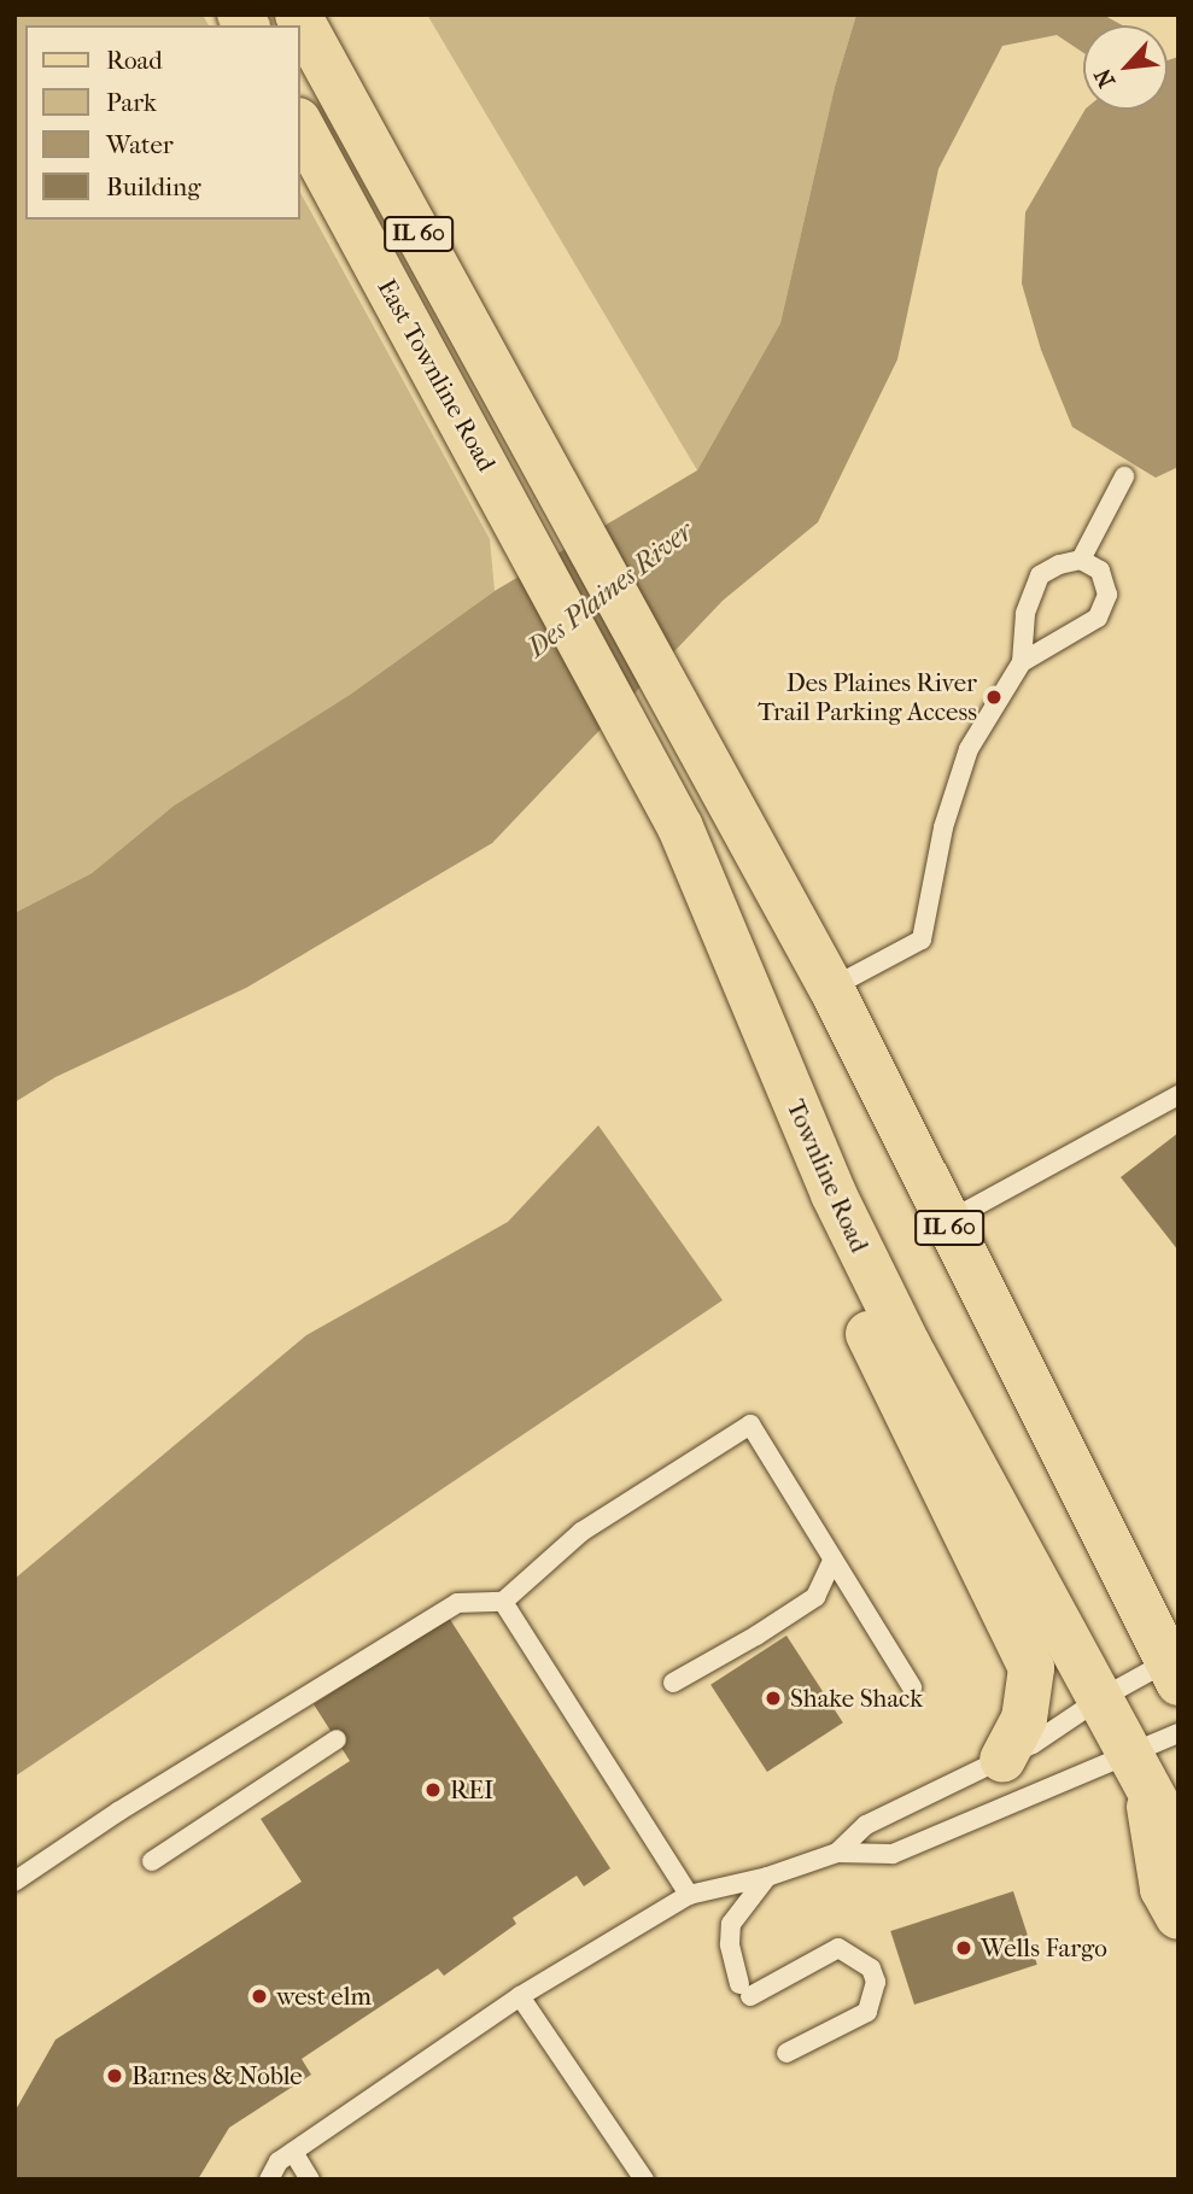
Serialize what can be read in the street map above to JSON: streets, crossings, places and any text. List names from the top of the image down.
{
  "streets": {
    "main road": ["IL 60", "East Townline Road", "Townline Road"]
  },
  "crossings": [
    ["IL 60", "East Townline Road"],
    ["East Townline Road", "Townline Road"]
  ],
  "water": ["Des Plaines River"],
  "places": [
    "Des Plaines River Trail Parking Access",
    "Shake Shack",
    "REI",
    "Wells Fargo",
    "west elm",
    "Barnes & Noble"
  ],
  "legend": [
    "Road",
    "Park",
    "Water",
    "Building"
  ],
  "north": "bottom left"
}
